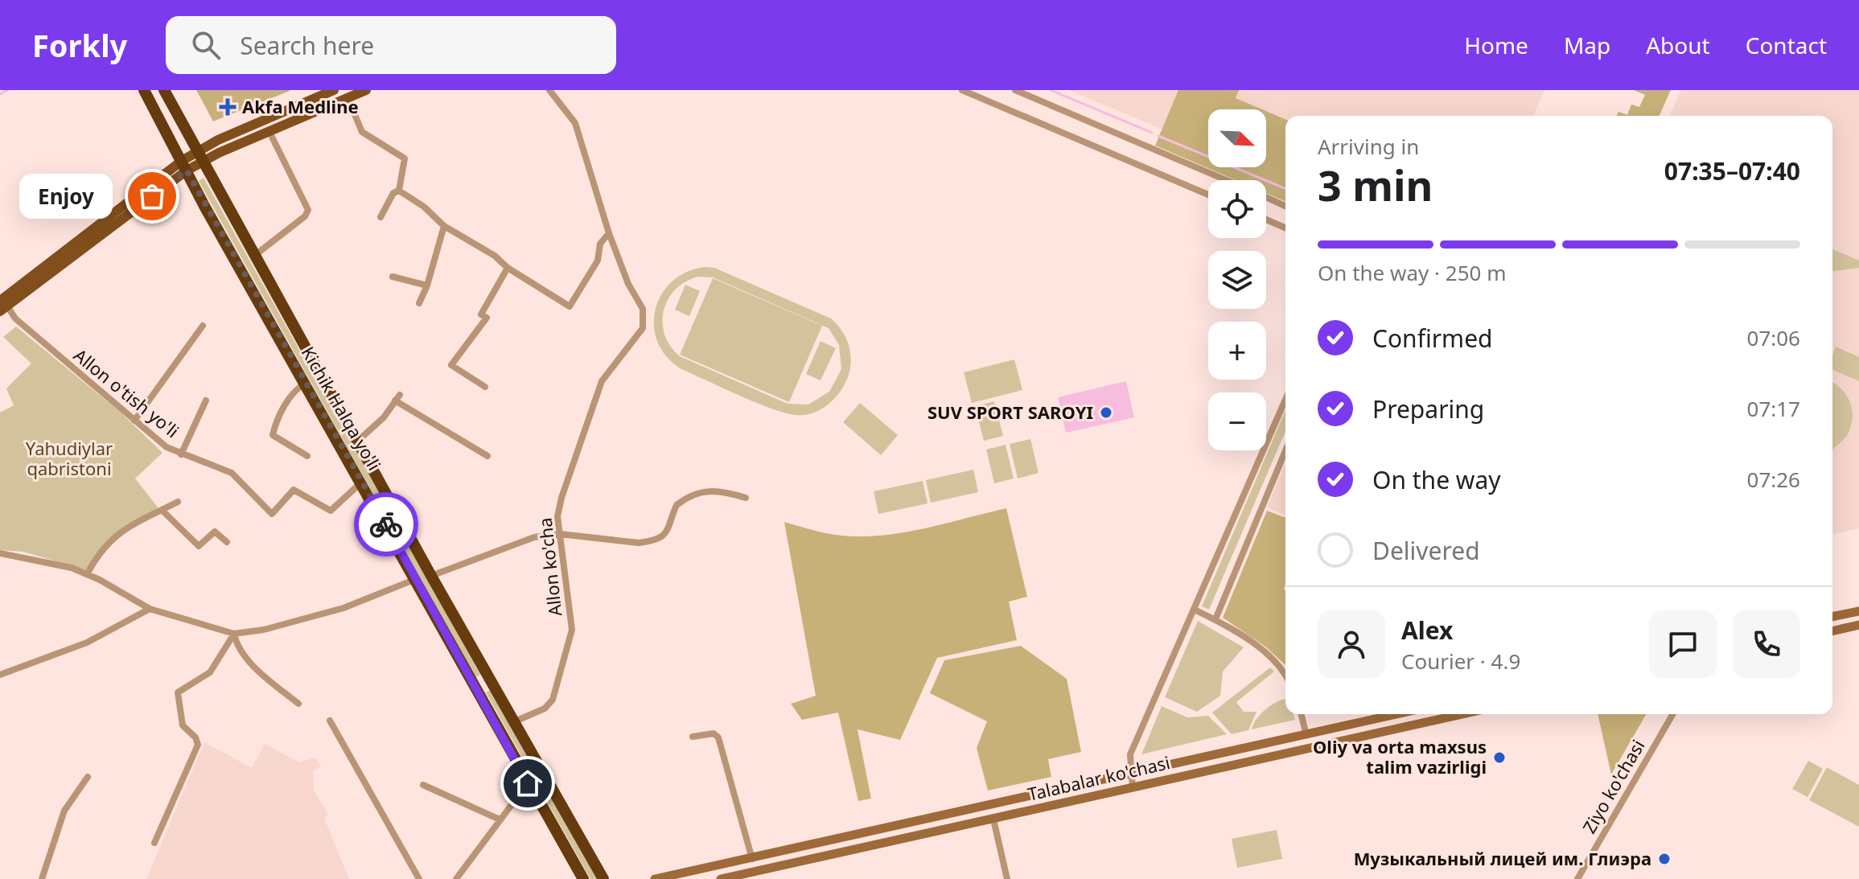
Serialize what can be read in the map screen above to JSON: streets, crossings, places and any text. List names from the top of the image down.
{
  "streets": {
    "highway": ["Kichik Halqa yo'li"],
    "main road": ["Talabalar ko'chasi"],
    "street": ["Allon o'tish yo'li", "Allon ko'cha", "Ziyo ko'chasi"]
  },
  "crossings": [
    ["Allon o'tish yo'li", "Kichik Halqa yo'li"],
    ["Kichik Halqa yo'li", "Allon ko'cha"]
  ],
  "parks": ["Yahudiylar qabristoni"],
  "places": {
    "health": ["Akfa Medline"],
    "other": [
      "Enjoy",
      "SUV SPORT SAROYI",
      "Oliy va orta maxsus talim vazirligi",
      "Музыкальный лицей им. Глиэра"
    ]
  },
  "north": "bottom right",
  "page": {
    "header": "Forkly",
    "search": "Search here",
    "nav": [
      "Home",
      "Map",
      "About",
      "Contact"
    ],
    "map_buttons": ["+", "−"],
    "heading": ["3 min", "Arriving in", "07:35–07:40"],
    "panel": ["Alex", "Courier · 4.9"],
    "bubble": "Enjoy",
    "bar": "On the way · 250 m",
    "list": [
      ["Confirmed", "07:06"],
      ["Preparing", "07:17"],
      ["On the way", "07:26"],
      "Delivered"
    ]
  }
}
